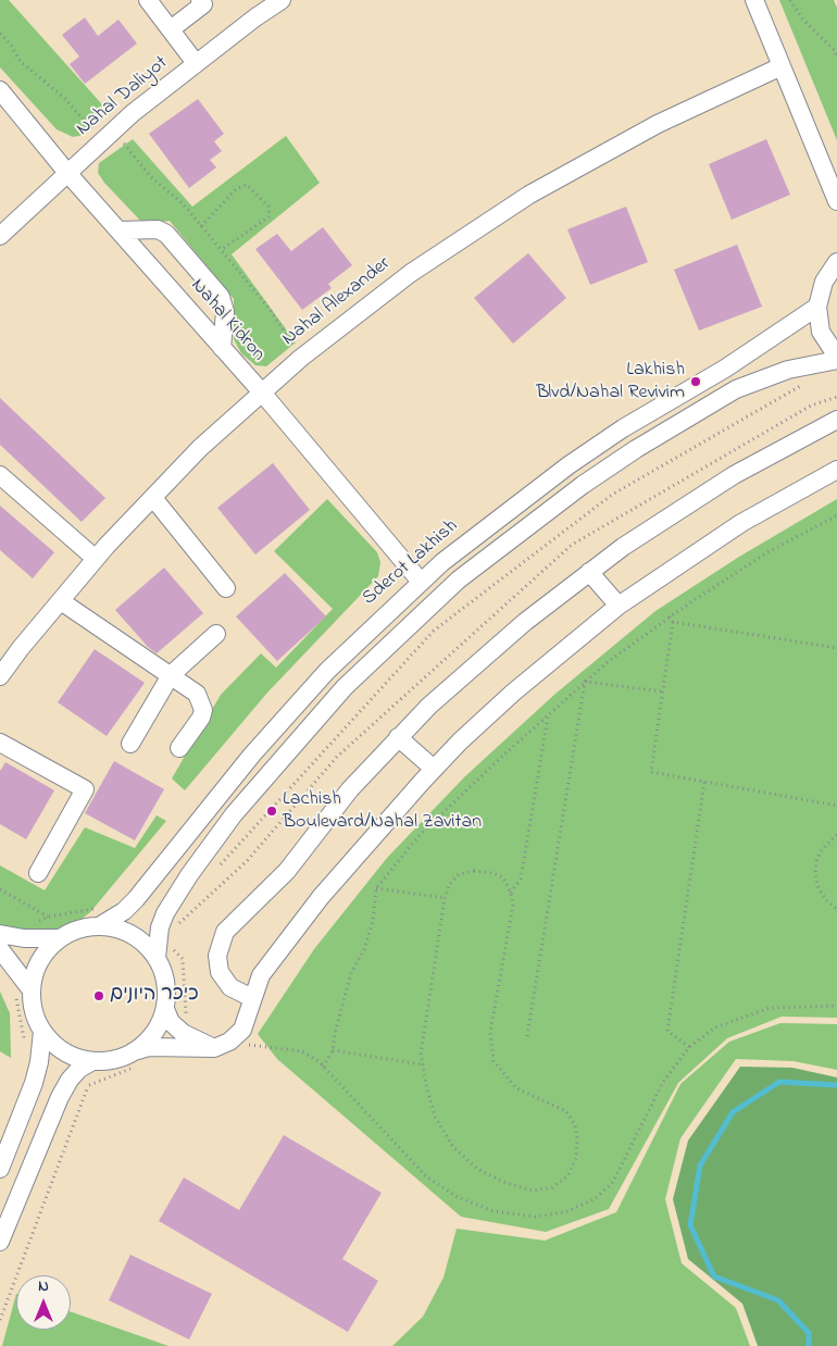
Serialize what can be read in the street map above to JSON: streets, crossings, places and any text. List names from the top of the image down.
{
  "streets": {
    "street": [
      "Nahal Daliyot",
      "Nahal Alexander",
      "Nahal Kidron",
      "Sderot Lakhish"
    ]
  },
  "crossings": [
    ["Nahal Daliyot", "Nahal Kidron"],
    ["Nahal Alexander", "Nahal Kidron"],
    ["Nahal Kidron", "Sderot Lakhish"]
  ],
  "places": ["Lakhish Blvd/Nahal Revivim", "Lachish Boulevard/Nahal Zavitan", "כיכר היונים"],
  "north": "top"
}
